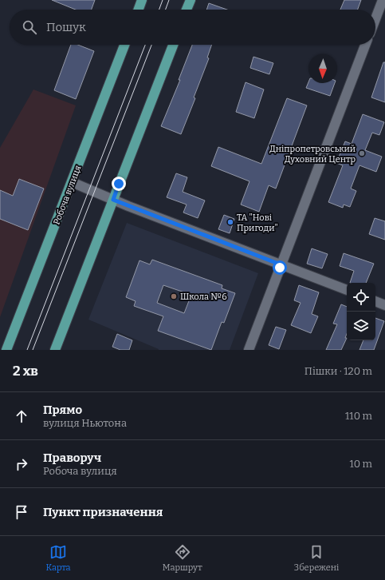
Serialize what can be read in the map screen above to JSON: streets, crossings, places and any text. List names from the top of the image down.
{
  "streets": {
    "main road": ["Робоча вулиця"]
  },
  "places": ["Дніпропетровський Духовний Центр", "ТА \"Нові Пригоди\"", "Школа №6"],
  "north": "bottom",
  "page": {
    "search": "Пошук",
    "heading": ["2 хв", "Пішки · 120 m"],
    "list": [
      ["Прямо", "вулиця Ньютона", "110 m"],
      ["Праворуч", "Робоча вулиця", "10 m"],
      "Пункт призначення"
    ],
    "nav": ["Карта", "Маршрут", "Збережені"]
  }
}
